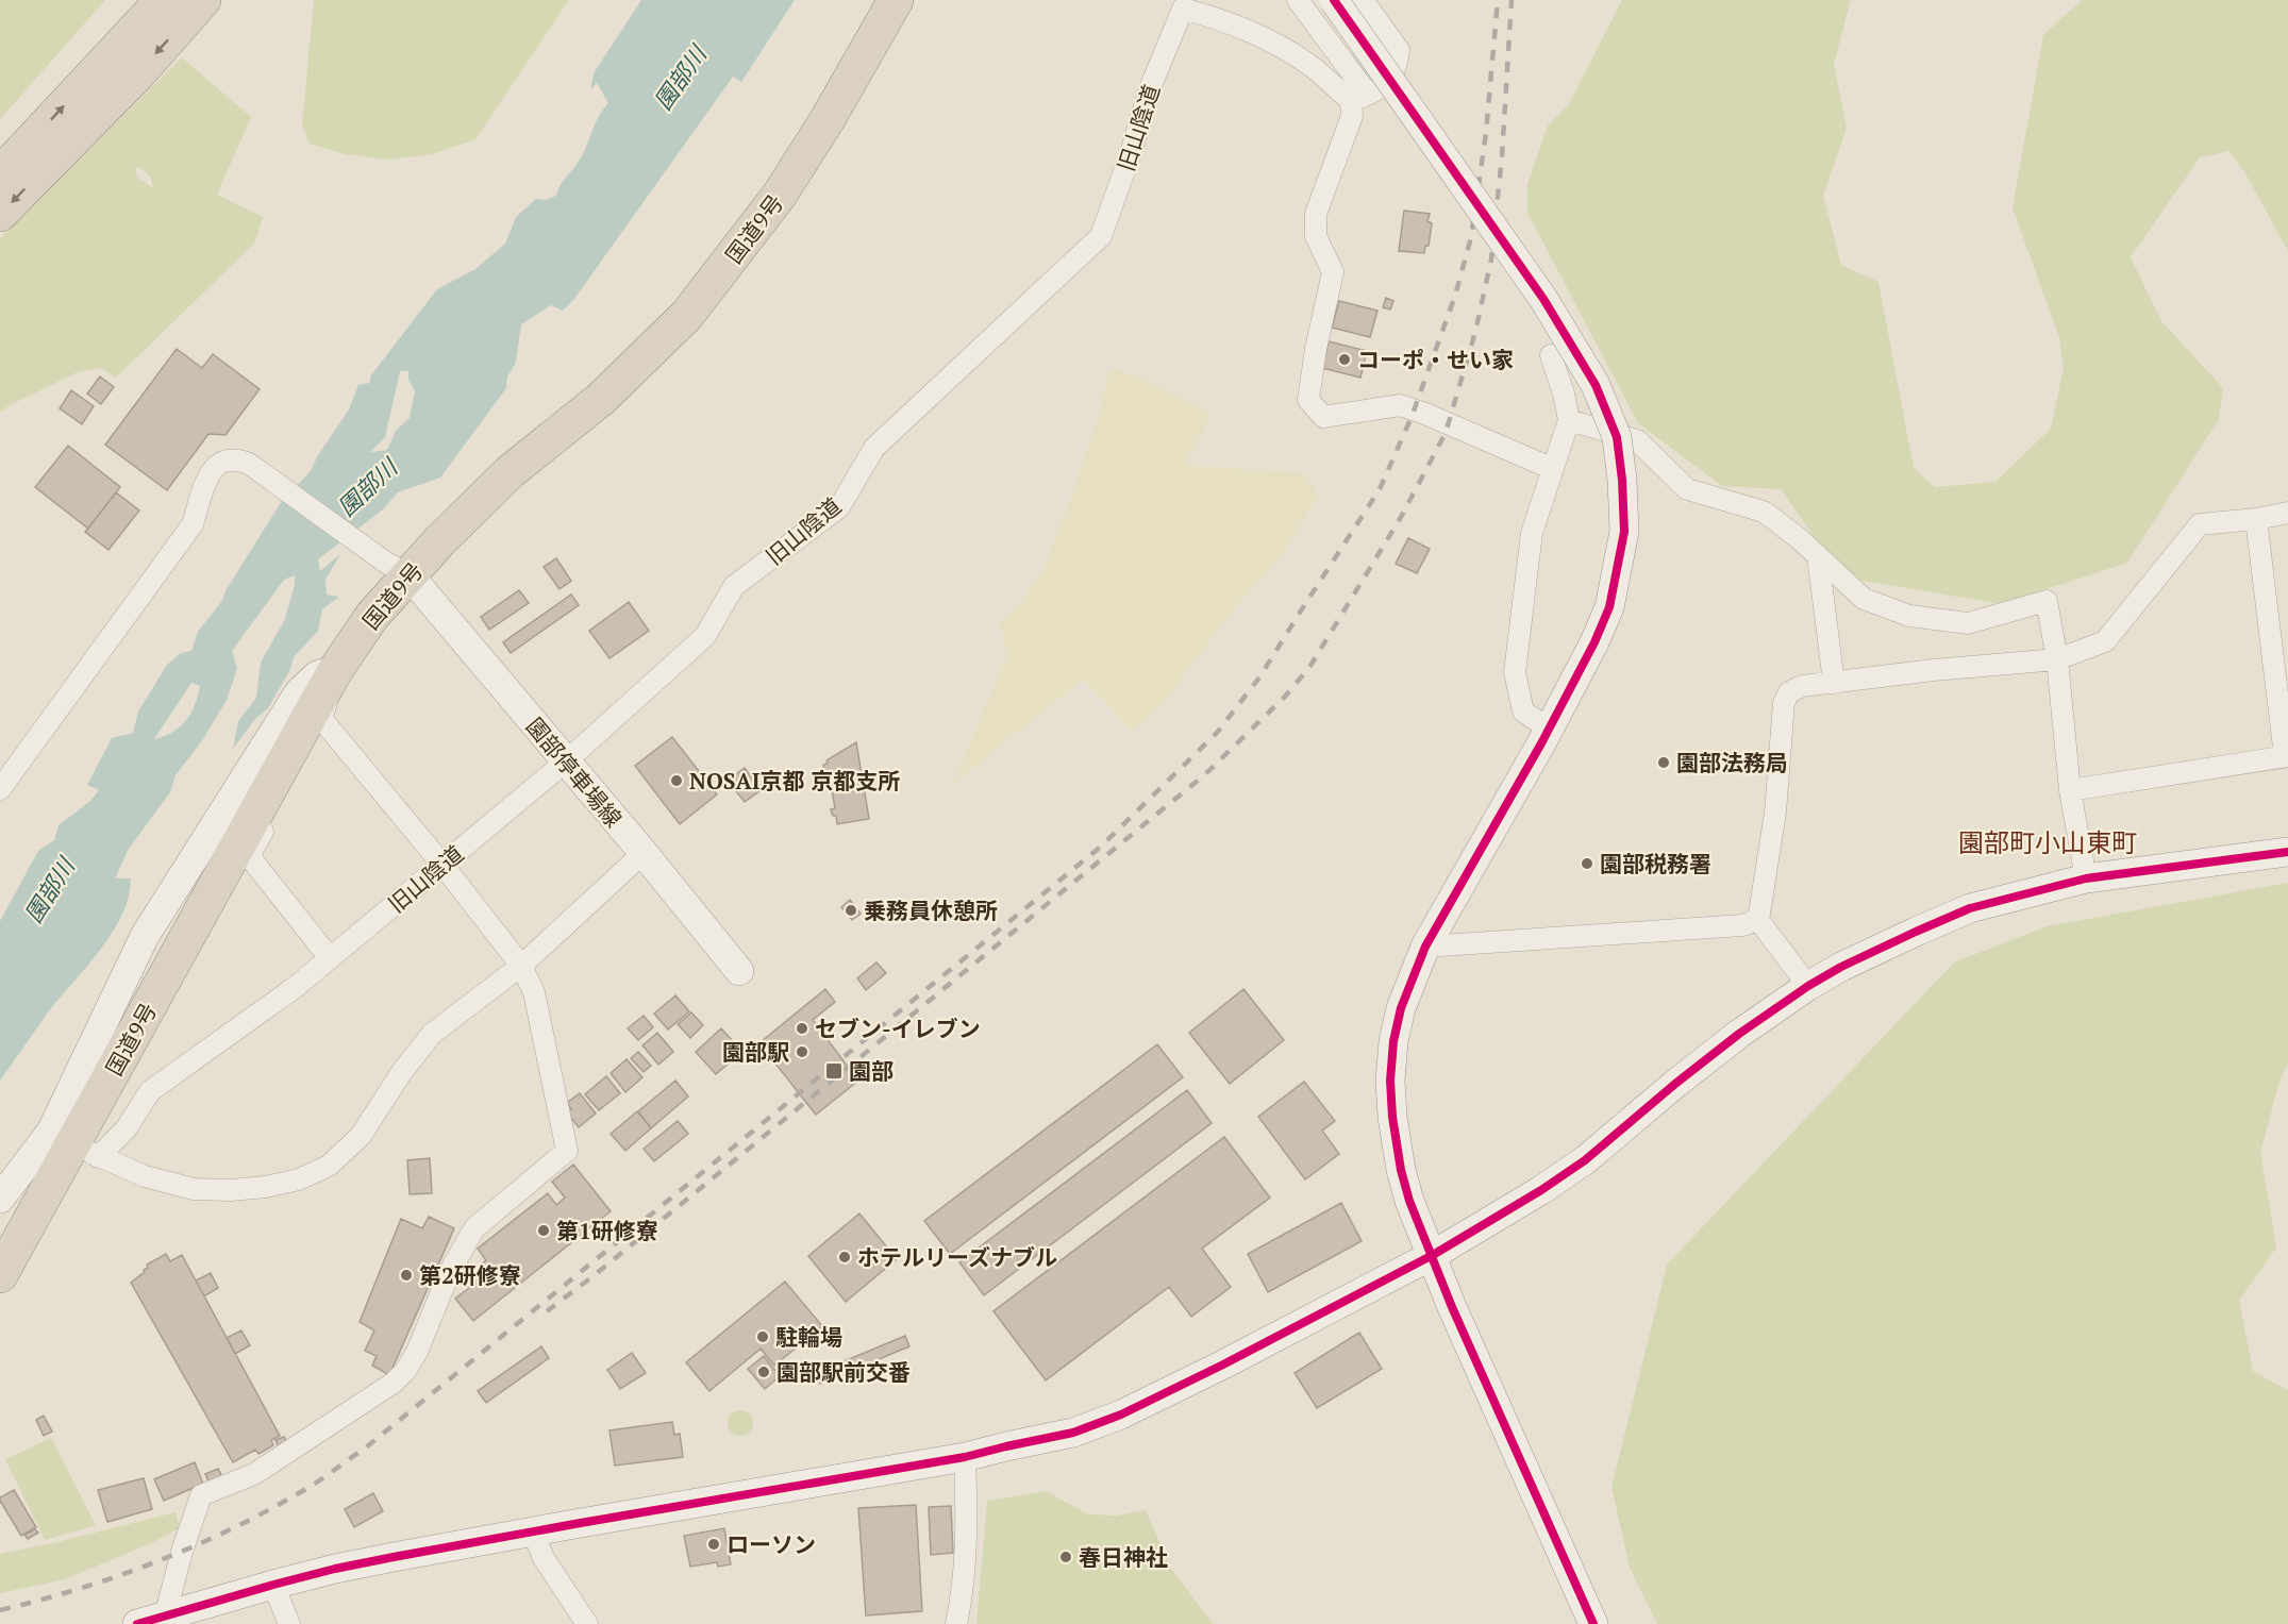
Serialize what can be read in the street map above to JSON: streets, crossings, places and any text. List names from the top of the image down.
{
  "streets": {
    "highway": ["国道9号"],
    "street": ["旧山陰道", "園部停車場線"]
  },
  "crossings": [
    ["旧山陰道", "園部停車場線"],
    ["国道9号", "園部停車場線"]
  ],
  "districts": ["園部町小山東町"],
  "water": ["園部川"],
  "places": {
    "other": [
      "コーポ・せい家",
      "園部法務局",
      "NOSAI京都 京都支所",
      "園部税務署",
      "乗務員休憩所",
      "セブン-イレブン",
      "園部駅",
      "第1研修寮",
      "ホテルリーズナブル",
      "第2研修寮",
      "駐輪場",
      "園部駅前交番",
      "ローソン",
      "春日神社"
    ],
    "transit": ["園部"]
  }
}
